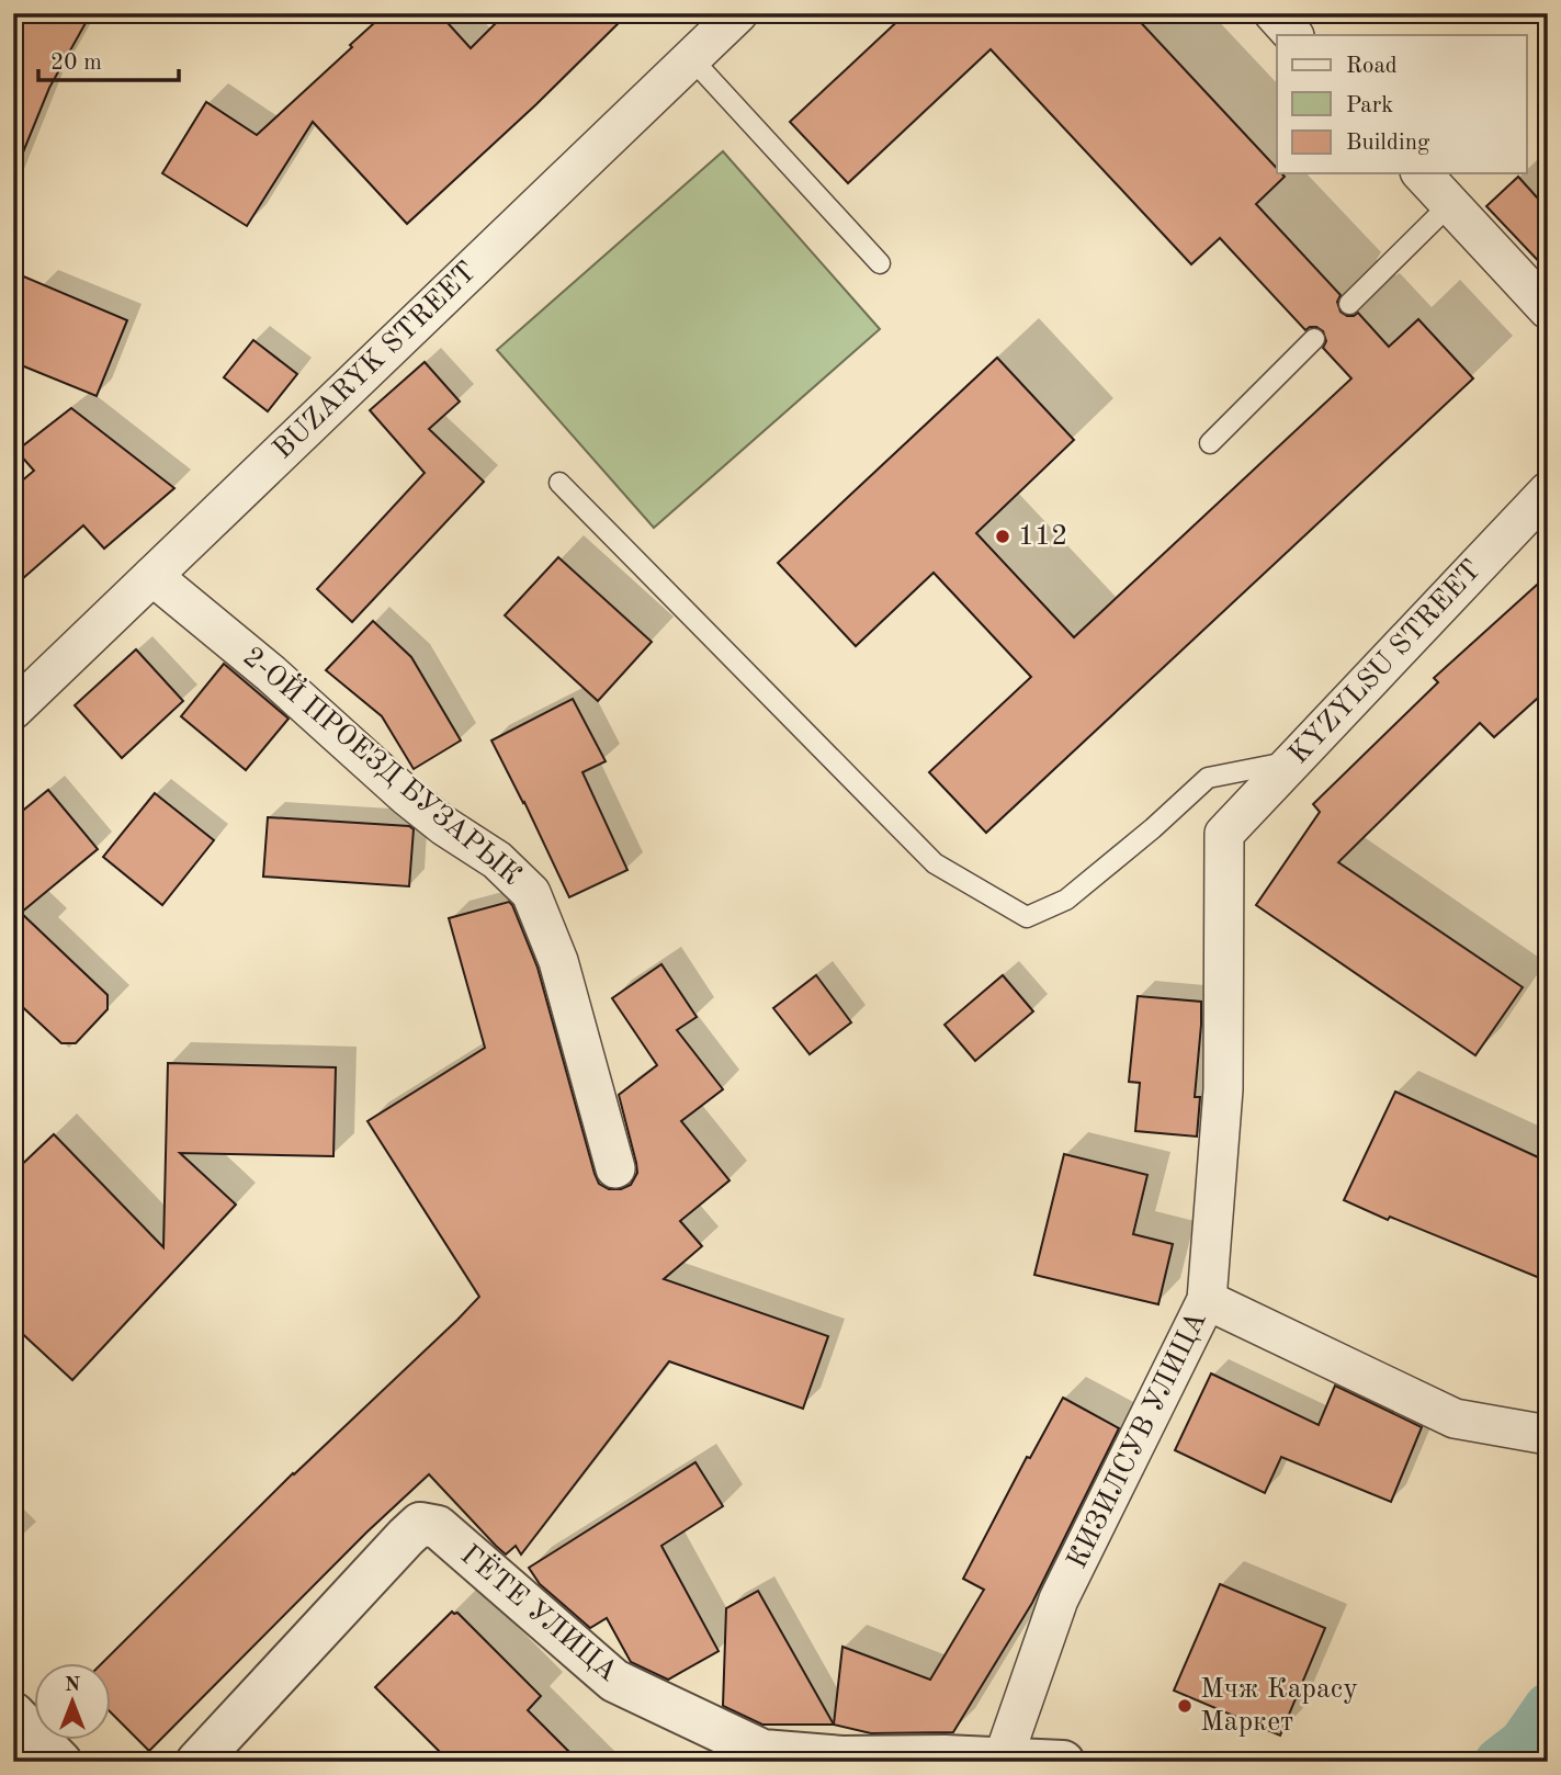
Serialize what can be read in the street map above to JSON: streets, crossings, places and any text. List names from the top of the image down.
{
  "streets": {
    "street": [
      "BUZARYK STREET",
      "KYZYLSU STREET",
      "2-ОЙ ПРОЕЗД БУЗАРЫК",
      "КИЗИЛСУВ УЛИЦА",
      "ГЁТЕ УЛИЦА"
    ]
  },
  "crossings": [
    ["BUZARYK STREET", "2-ОЙ ПРОЕЗД БУЗАРЫК"],
    ["KYZYLSU STREET", "КИЗИЛСУВ УЛИЦА"],
    ["КИЗИЛСУВ УЛИЦА", "ГЁТЕ УЛИЦА"]
  ],
  "places": ["112", "Мчж Карасу Маркет"],
  "legend": ["Road", "Park", "Building"],
  "scale_bar": "20 m",
  "north": "top"
}
